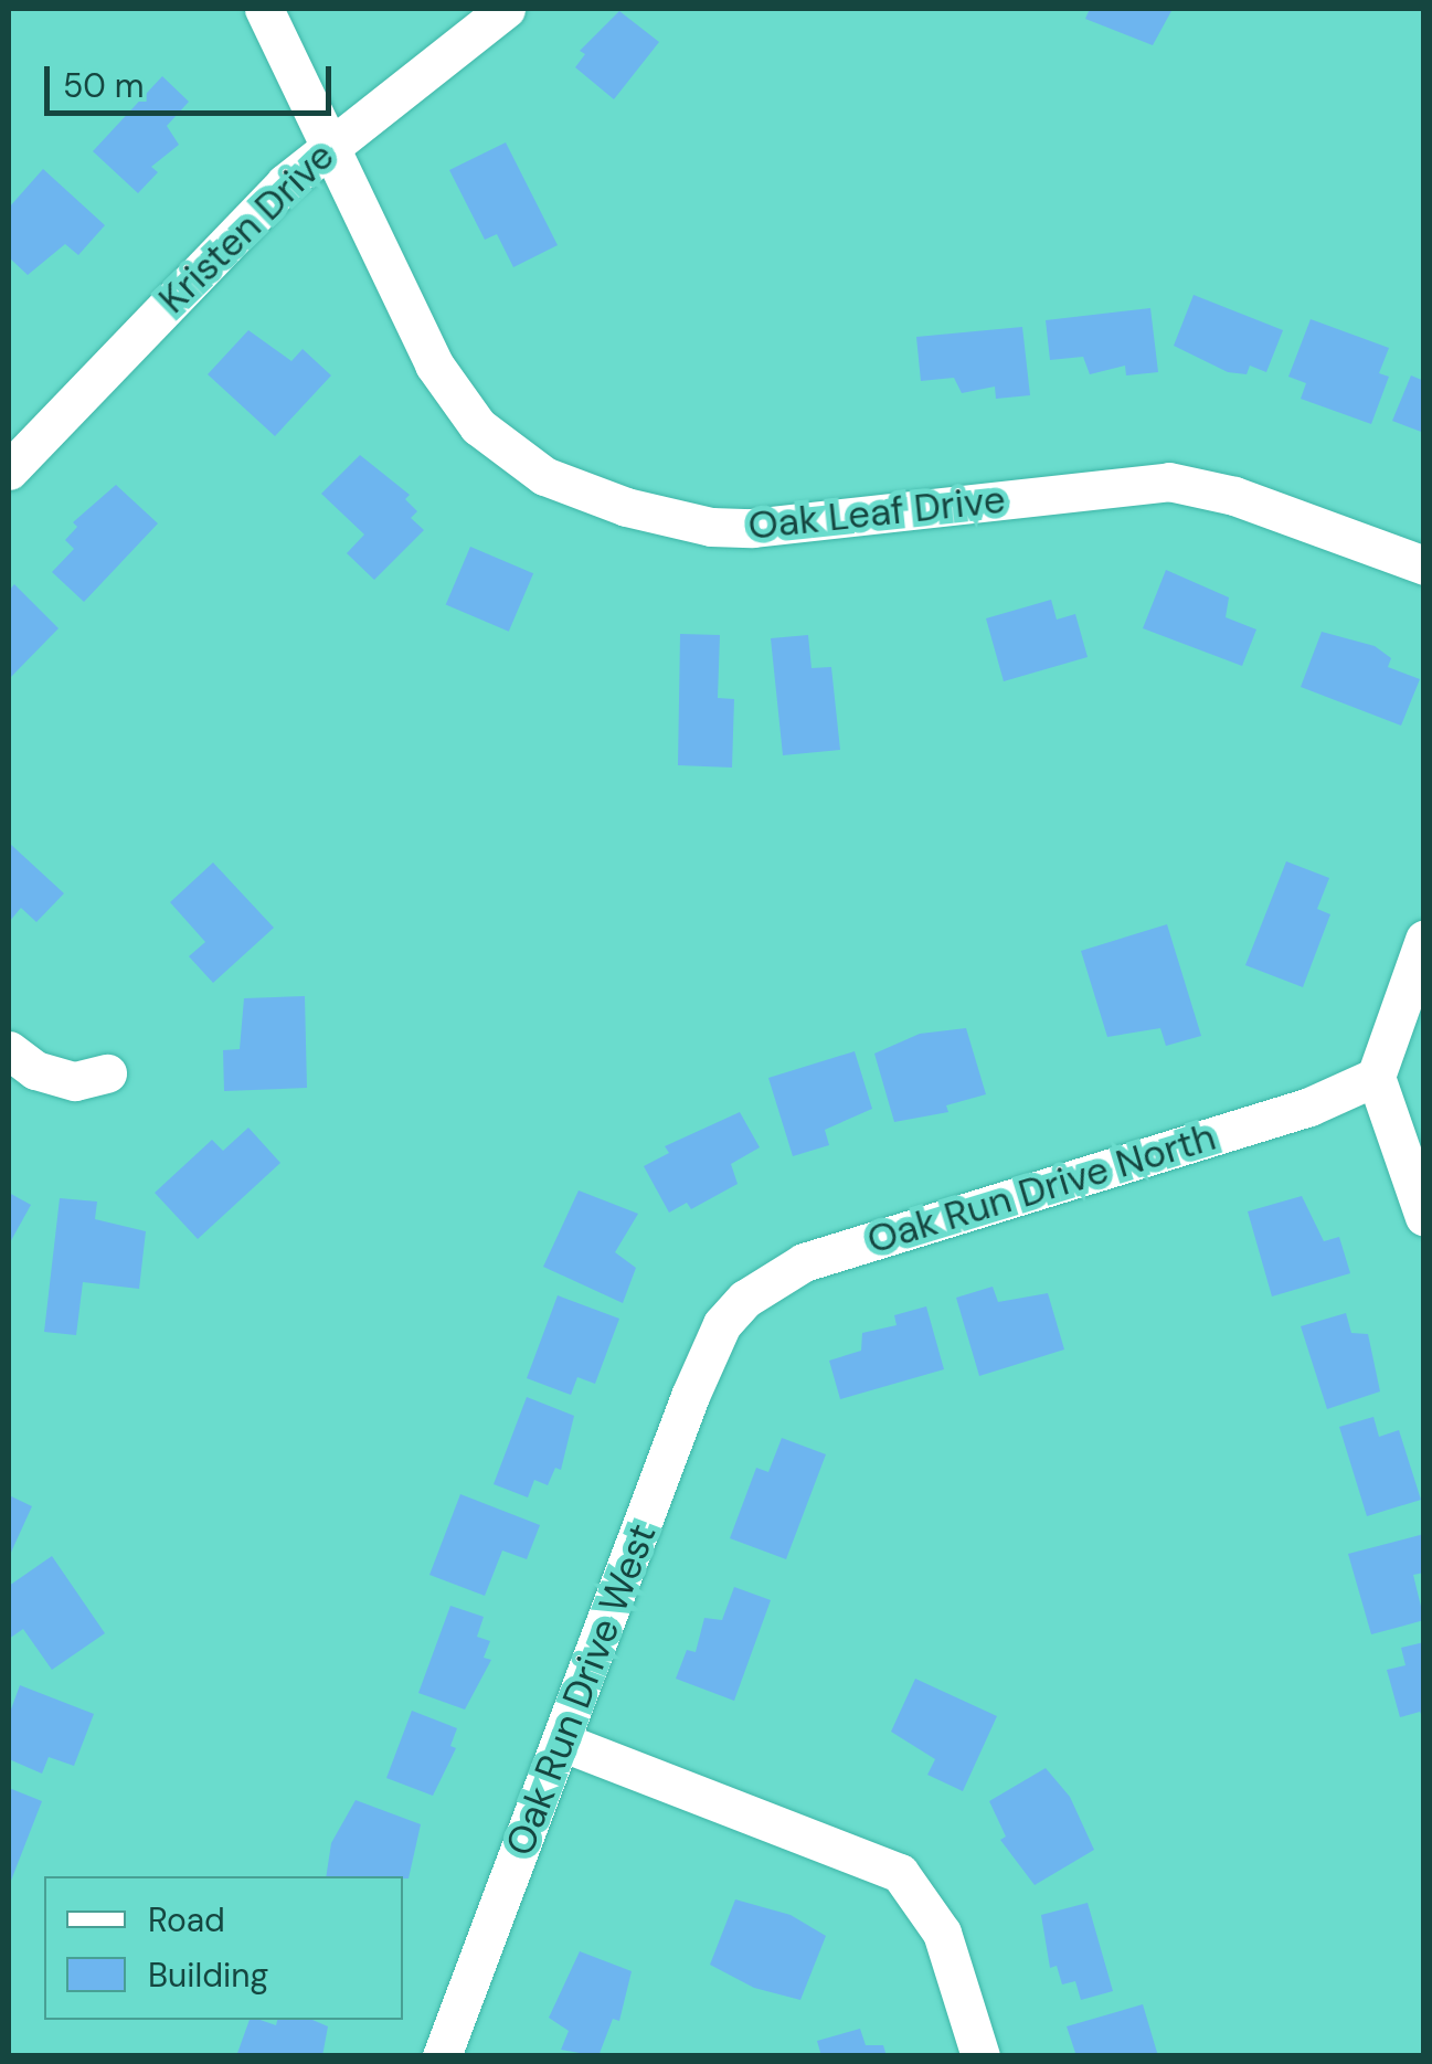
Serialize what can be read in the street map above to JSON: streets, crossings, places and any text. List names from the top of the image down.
{
  "streets": {
    "street": [
      "Kristen Drive",
      "Oak Leaf Drive",
      "Oak Run Drive North",
      "Oak Run Drive West"
    ]
  },
  "crossings": [
    ["Kristen Drive", "Oak Leaf Drive"],
    ["Oak Run Drive North", "Oak Run Drive West"]
  ],
  "legend": ["Road", "Building"],
  "scale_bar": "50 m"
}
